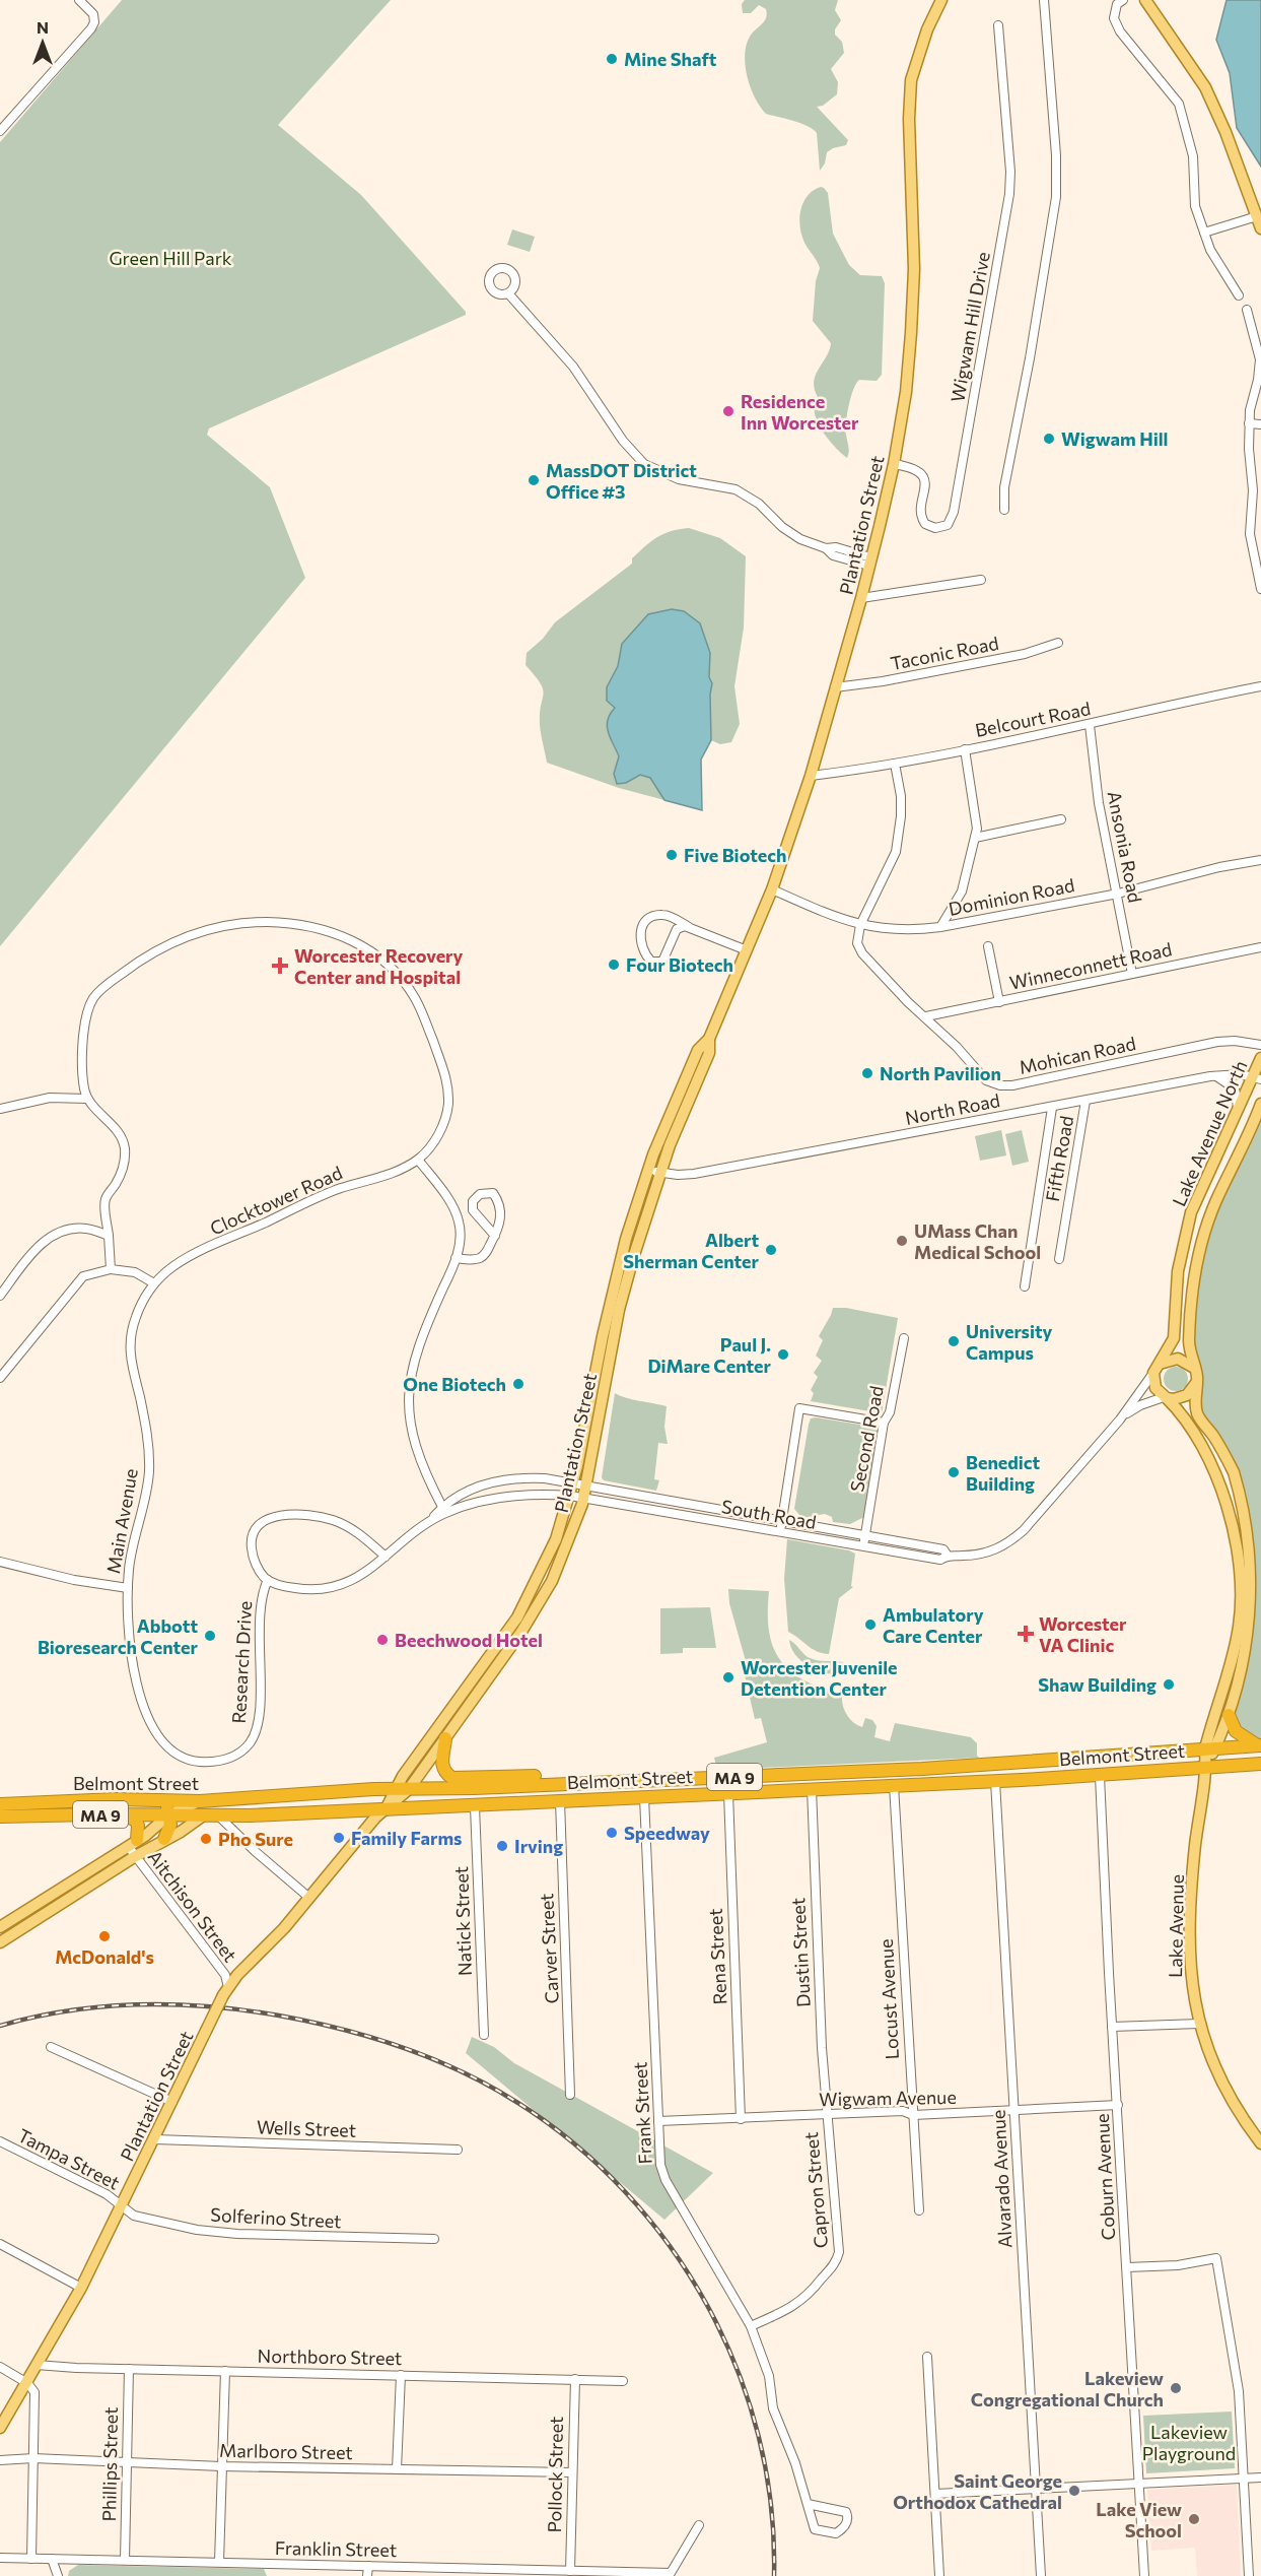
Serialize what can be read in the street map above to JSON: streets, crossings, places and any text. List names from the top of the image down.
{
  "streets": {
    "highway": ["Belmont Street", "MA 9"],
    "main road": ["Plantation Street", "Lake Avenue North", "Lake Avenue"],
    "street": [
      "Wigwam Hill Drive",
      "Taconic Road",
      "Belcourt Road",
      "Ansonia Road",
      "Dominion Road",
      "Winneconnett Road",
      "Mohican Road",
      "North Road",
      "Fifth Road",
      "Clocktower Road",
      "Second Road",
      "South Road",
      "Main Avenue",
      "Research Drive",
      "Aitchison Street",
      "Natick Street",
      "Carver Street",
      "Dustin Street",
      "Rena Street",
      "Locust Avenue",
      "Wigwam Avenue",
      "Frank Street",
      "Wells Street",
      "Tampa Street",
      "Coburn Avenue",
      "Alvarado Avenue",
      "Capron Street",
      "Solferino Street",
      "Northboro Street",
      "Marlboro Street",
      "Phillips Street",
      "Pollock Street",
      "Franklin Street"
    ]
  },
  "crossings": [
    ["Wigwam Hill Drive", "Plantation Street"],
    ["Plantation Street", "Taconic Road"],
    ["Plantation Street", "Belcourt Road"],
    ["Plantation Street", "Dominion Road"],
    ["Plantation Street", "North Road"],
    ["Plantation Street", "South Road"],
    ["Plantation Street", "Research Drive"],
    ["Plantation Street", "Belmont Street"],
    ["Plantation Street", "Aitchison Street"],
    ["Plantation Street", "Wells Street"],
    ["Plantation Street", "Tampa Street"],
    ["Plantation Street", "Solferino Street"],
    ["Plantation Street", "Northboro Street"],
    ["Belcourt Road", "Ansonia Road"],
    ["Ansonia Road", "Dominion Road"],
    ["Ansonia Road", "Winneconnett Road"],
    ["Dominion Road", "Mohican Road"],
    ["Winneconnett Road", "Mohican Road"],
    ["North Road", "Lake Avenue North"],
    ["North Road", "Fifth Road"],
    ["Lake Avenue North", "South Road"],
    ["Clocktower Road", "Main Avenue"],
    ["Second Road", "South Road"],
    ["South Road", "Research Drive"],
    ["Main Avenue", "Research Drive"],
    ["Belmont Street", "Natick Street"],
    ["Belmont Street", "Lake Avenue"],
    ["Belmont Street", "Carver Street"],
    ["Belmont Street", "Dustin Street"],
    ["Belmont Street", "Rena Street"],
    ["Belmont Street", "Locust Avenue"],
    ["Belmont Street", "Frank Street"],
    ["Belmont Street", "Coburn Avenue"],
    ["Belmont Street", "Alvarado Avenue"],
    ["Dustin Street", "Wigwam Avenue"],
    ["Dustin Street", "Capron Street"],
    ["Rena Street", "Wigwam Avenue"],
    ["Locust Avenue", "Wigwam Avenue"],
    ["Wigwam Avenue", "Frank Street"],
    ["Wigwam Avenue", "Coburn Avenue"],
    ["Wigwam Avenue", "Alvarado Avenue"],
    ["Wigwam Avenue", "Capron Street"],
    ["Frank Street", "Capron Street"],
    ["Tampa Street", "Solferino Street"],
    ["Northboro Street", "Phillips Street"],
    ["Northboro Street", "Pollock Street"],
    ["Marlboro Street", "Phillips Street"],
    ["Marlboro Street", "Pollock Street"],
    ["Phillips Street", "Franklin Street"],
    ["Pollock Street", "Franklin Street"]
  ],
  "parks": ["Green Hill Park", "Lakeview Playground"],
  "places": {
    "other": [
      "Mine Shaft",
      "Residence Inn Worcester",
      "Wigwam Hill",
      "MassDOT District Office #3",
      "Five Biotech",
      "Four Biotech",
      "North Pavilion",
      "UMass Chan Medical School",
      "Albert Sherman Center",
      "University Campus",
      "Paul J. DiMare Center",
      "One Biotech",
      "Benedict Building",
      "Ambulatory Care Center",
      "Abbott Bioresearch Center",
      "Beechwood Hotel",
      "Worcester Juvenile Detention Center",
      "Shaw Building",
      "Speedway",
      "Family Farms",
      "Pho Sure",
      "Irving",
      "McDonald's",
      "Lakeview Congregational Church",
      "Saint George Orthodox Cathedral",
      "Lake View School"
    ],
    "health": ["Worcester Recovery Center and Hospital", "Worcester VA Clinic"]
  },
  "north": "top"
}
